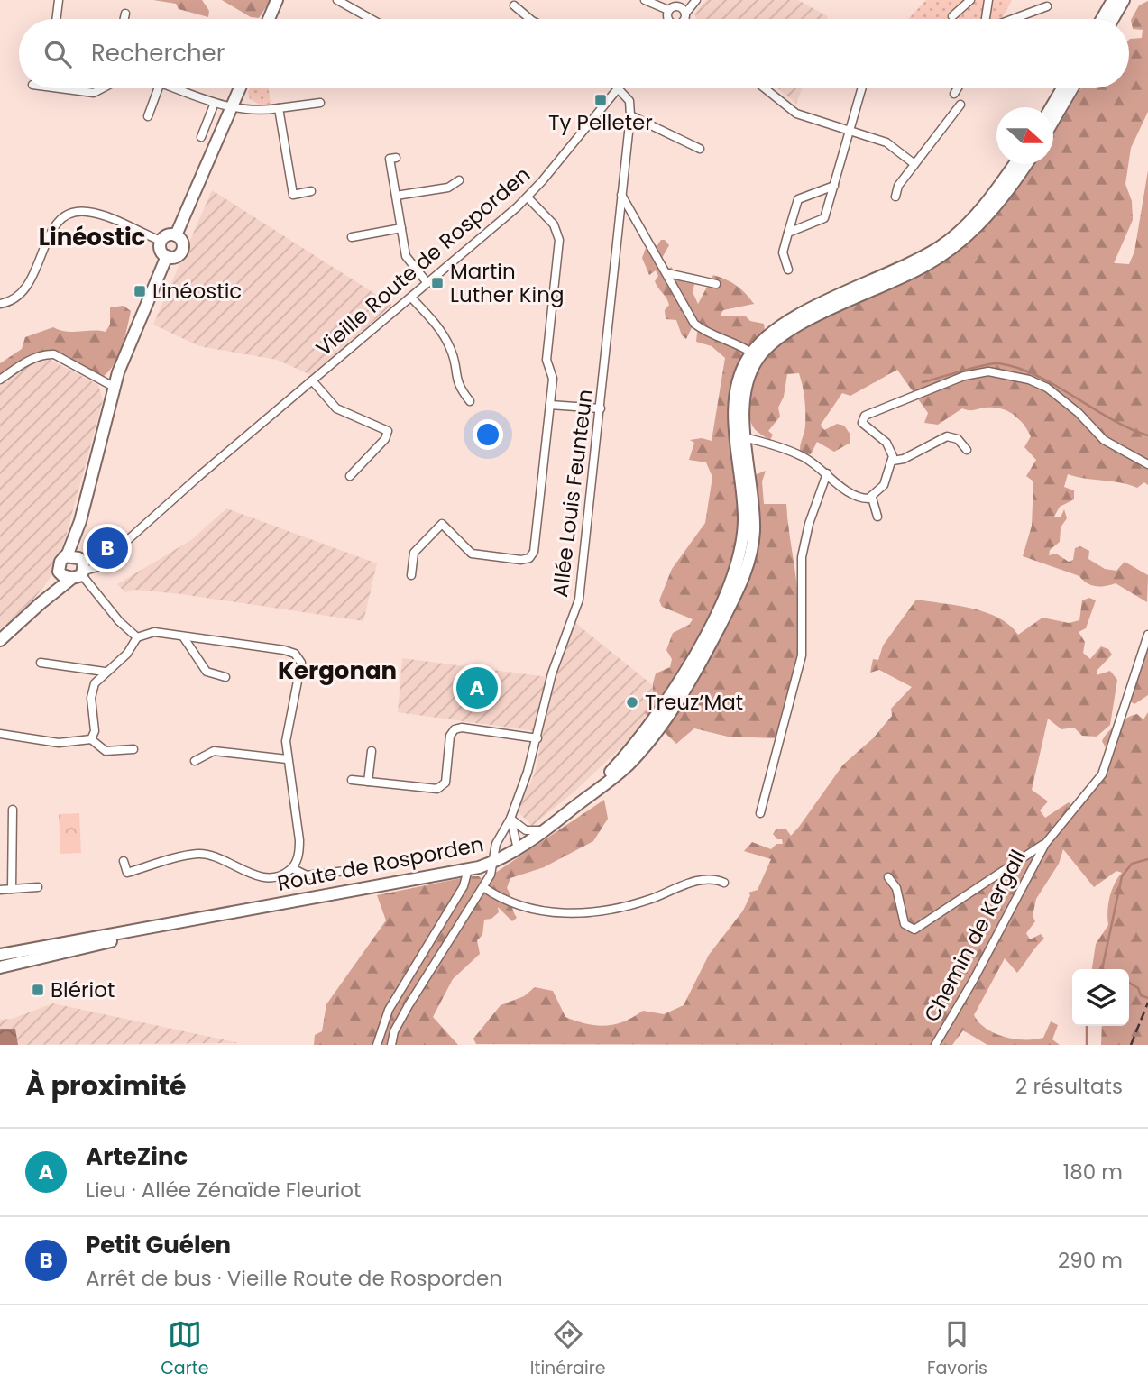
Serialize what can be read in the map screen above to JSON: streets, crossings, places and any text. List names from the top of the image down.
{
  "streets": {
    "main road": ["Route de Rosporden"],
    "street": ["Vieille Route de Rosporden", "Allée Louis Feunteun", "Chemin de Kergall"]
  },
  "crossings": [
    ["Allée Louis Feunteun", "Route de Rosporden"]
  ],
  "districts": ["Linéostic", "Kergonan"],
  "places": {
    "transit": [
      "Ty Pelleter",
      "Martin Luther King",
      "Linéostic",
      "Blériot"
    ],
    "other": ["Treuz’Mat"]
  },
  "north": "right",
  "page": {
    "search": "Rechercher",
    "pins": ["B", "A"],
    "heading": ["À proximité", "2 résultats"],
    "list": [
      {
        "mark": "A",
        "name": "ArteZinc",
        "note": "Lieu · Allée Zénaïde Fleuriot",
        "value": "180 m"
      },
      {
        "mark": "B",
        "name": "Petit Guélen",
        "note": "Arrêt de bus · Vieille Route de Rosporden",
        "value": "290 m"
      }
    ],
    "nav": ["Carte", "Itinéraire", "Favoris"]
  }
}
